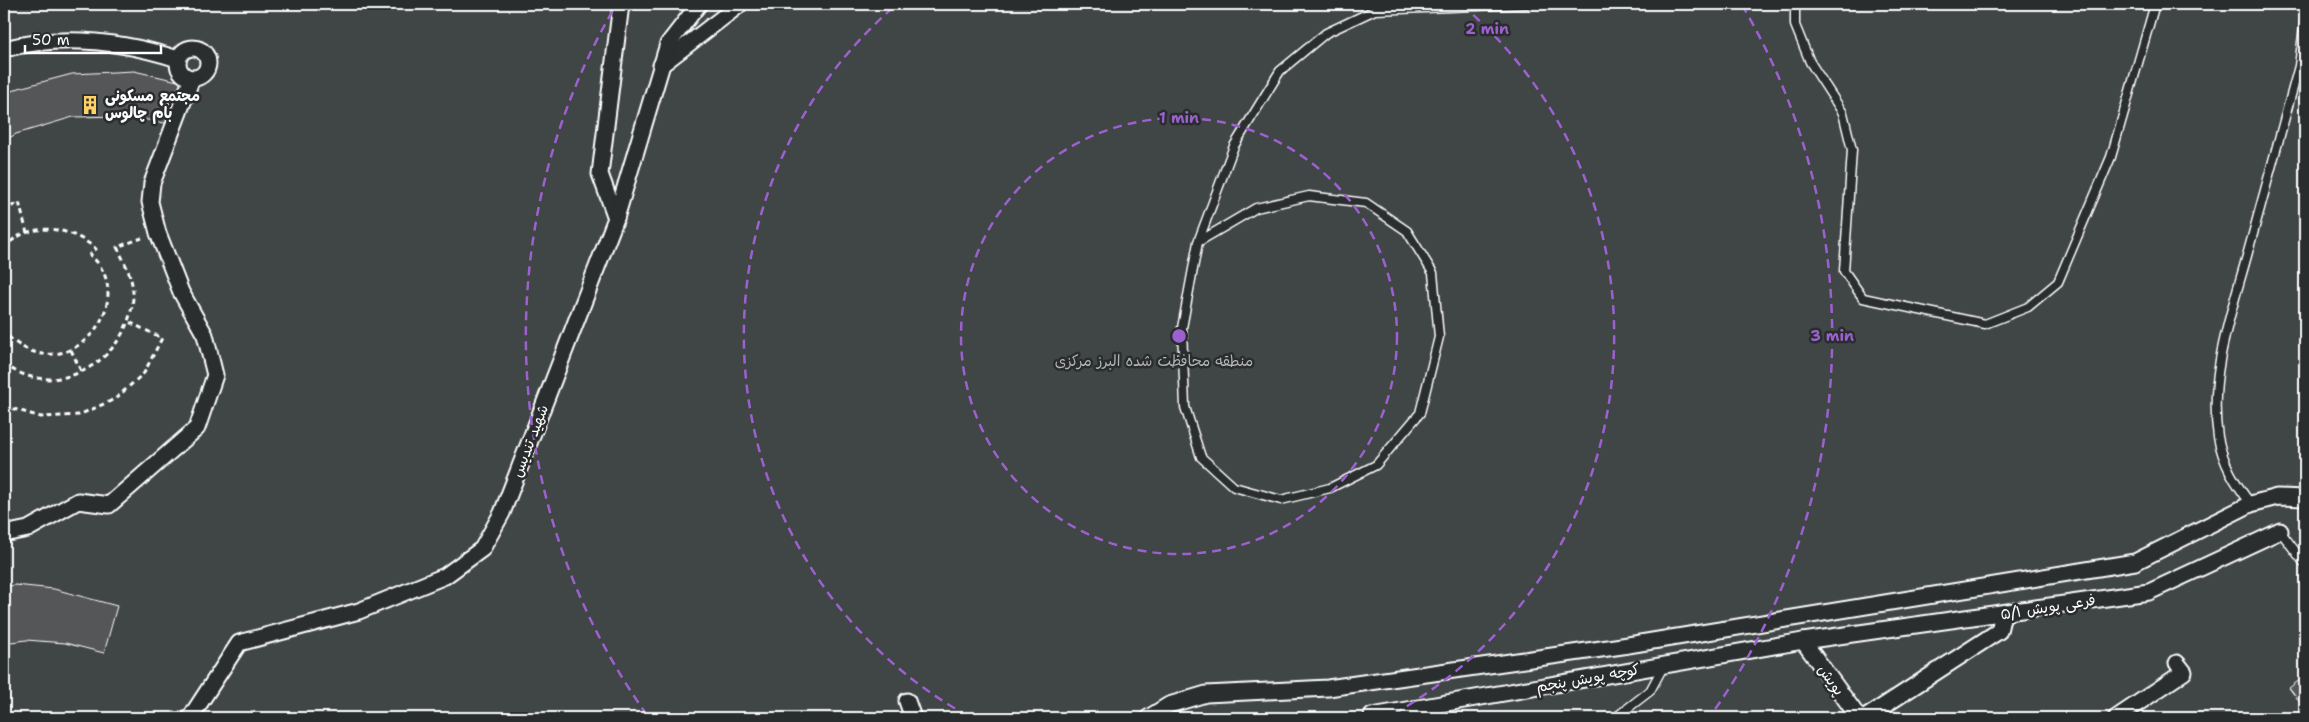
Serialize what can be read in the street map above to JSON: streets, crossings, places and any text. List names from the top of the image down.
{
  "streets": {
    "street": [
      "شهید تندیس",
      "فرعی پویش ۵/۱",
      "کوچه پویش پنجم",
      "پویش"
    ]
  },
  "crossings": [
    ["فرعی پویش ۵/۱", "کوچه پویش پنجم"],
    ["فرعی پویش ۵/۱", "پویش"],
    ["کوچه پویش پنجم", "پویش"]
  ],
  "parks": ["منطقه محافظت شده البرز مرکزی"],
  "places": {
    "building": ["مجتمع مسکونی بام چالوس"]
  },
  "scale_bar": "50 m",
  "rings": ["2 min", "1 min", "3 min"]
}
